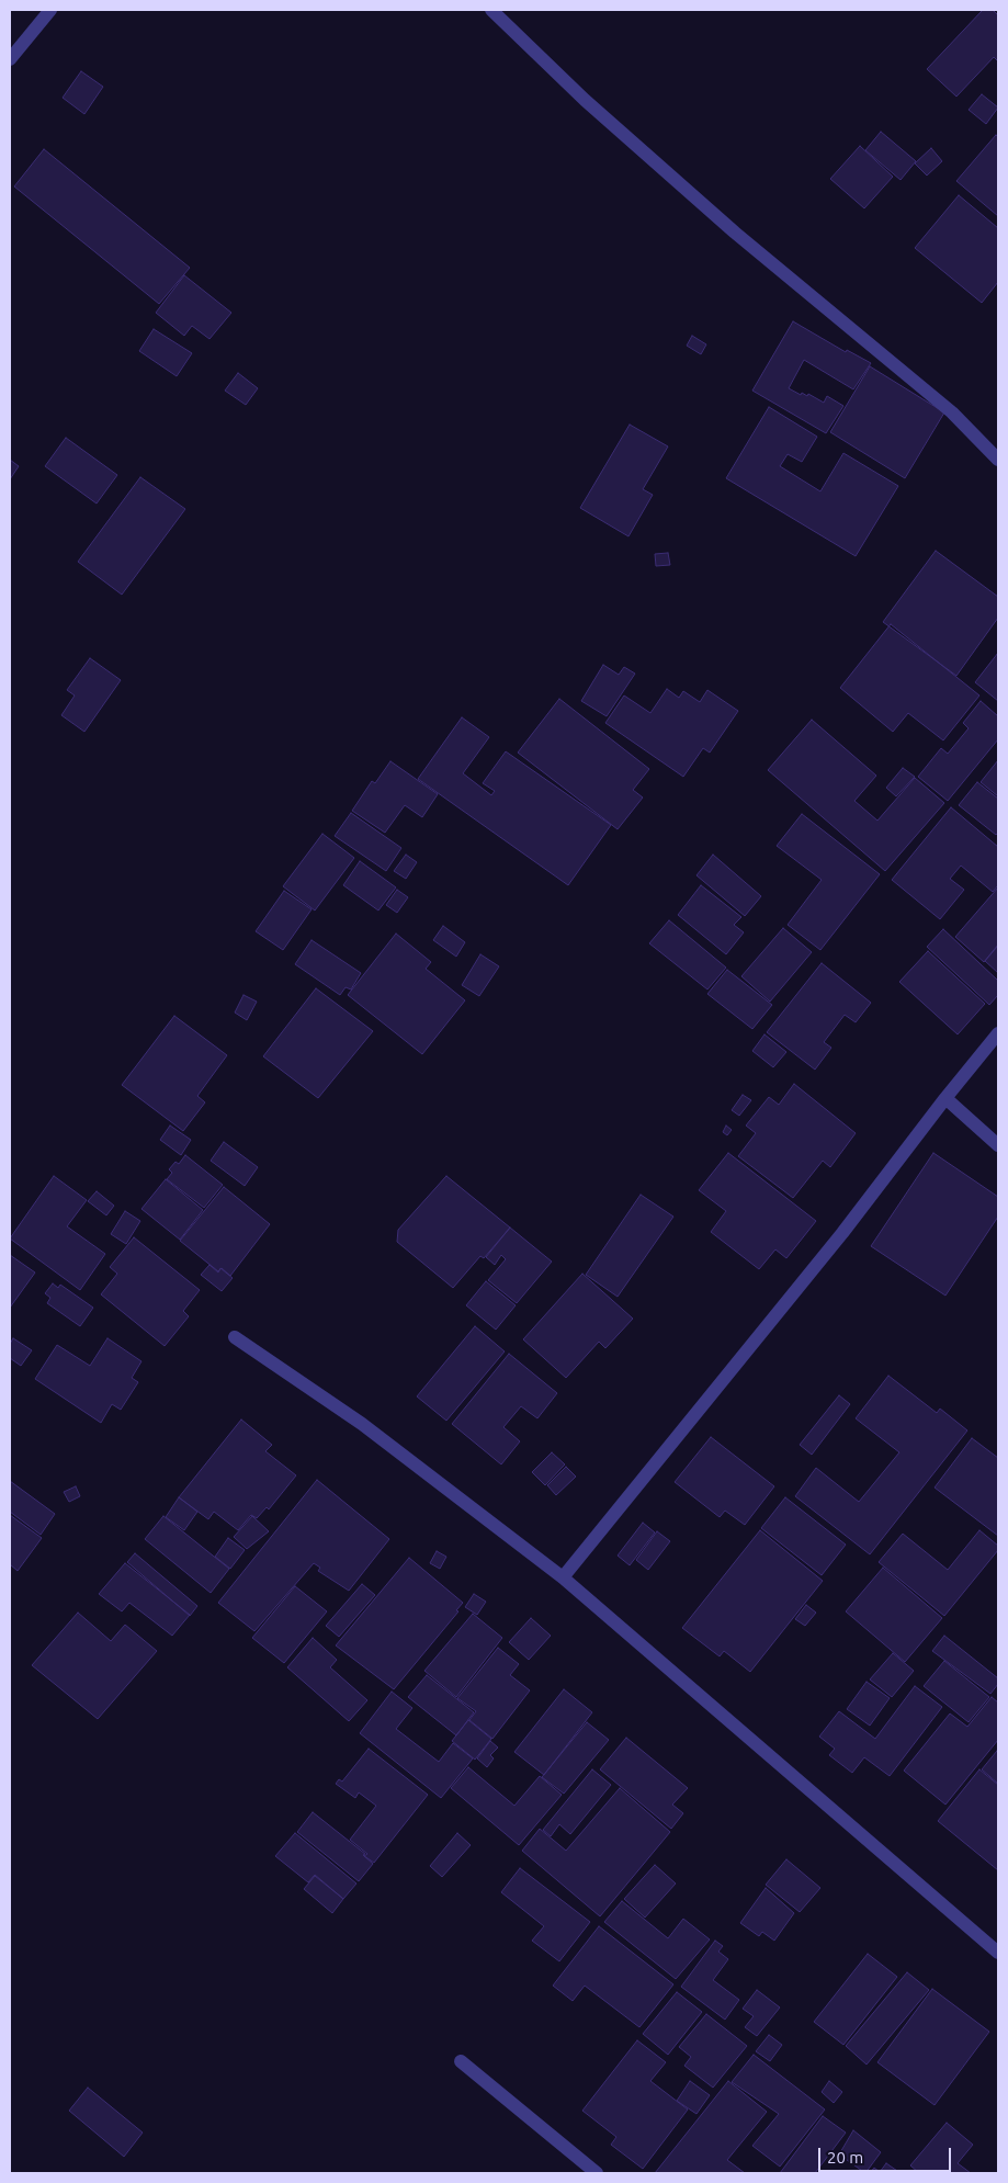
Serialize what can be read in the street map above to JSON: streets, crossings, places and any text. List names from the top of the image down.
{
  "scale_bar": "20 m"
}
